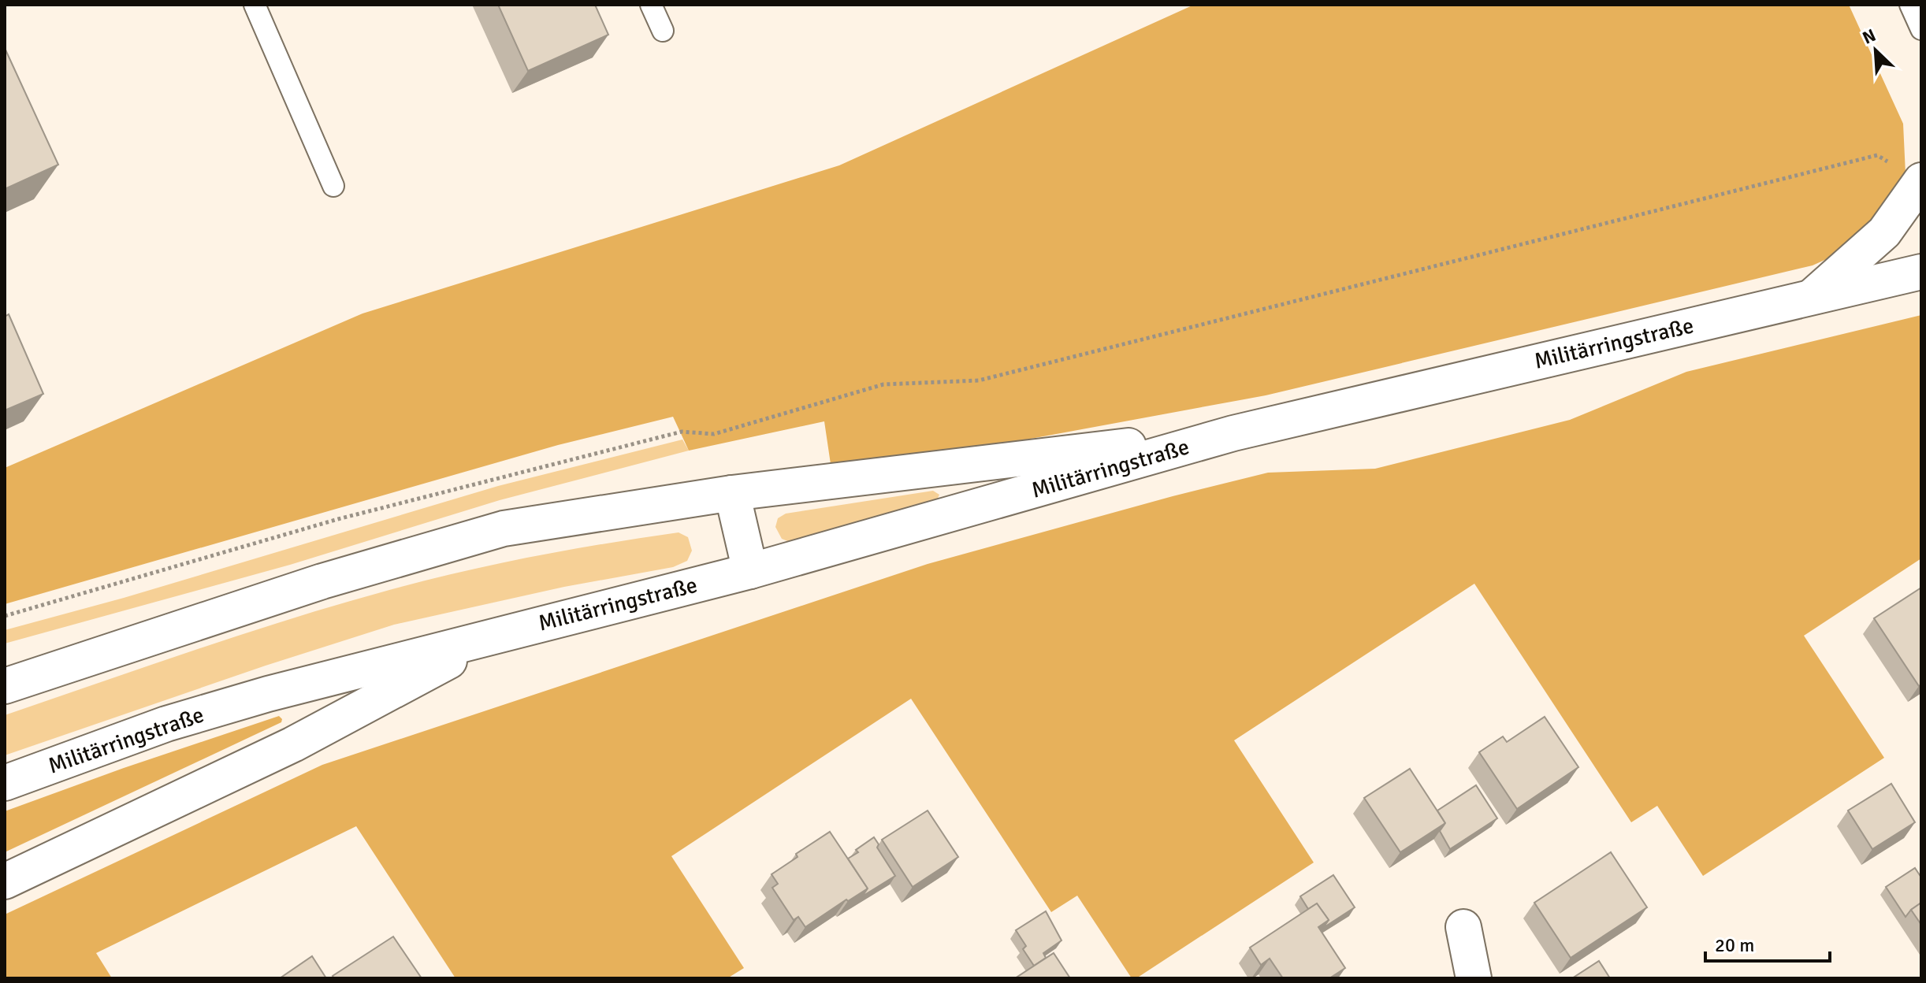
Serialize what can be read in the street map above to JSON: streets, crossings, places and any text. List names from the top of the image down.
{
  "streets": {
    "main road": ["Militärringstraße"]
  },
  "scale_bar": "20 m",
  "north": "top left"
}
